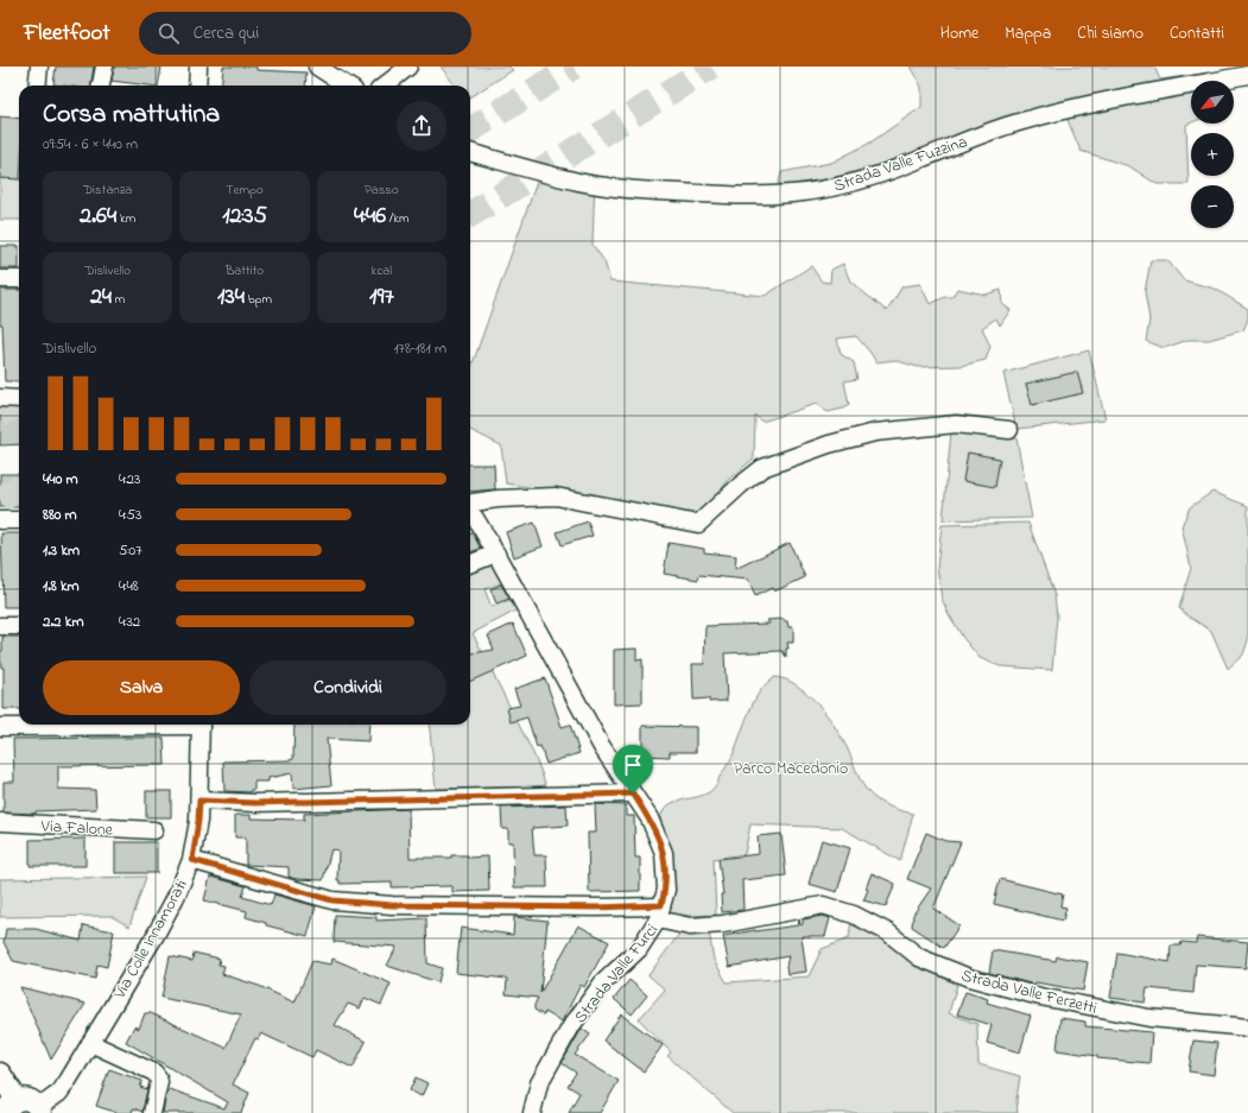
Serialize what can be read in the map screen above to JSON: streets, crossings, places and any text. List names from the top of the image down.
{
  "streets": {
    "street": [
      "Strada Valle Fuzzina",
      "Via Falone",
      "Via Colle Innamorati",
      "Strada Valle Furci",
      "Strada Valle Ferzetti"
    ]
  },
  "crossings": [
    ["Via Colle Innamorati", "Strada Valle Ferzetti"],
    ["Strada Valle Furci", "Strada Valle Ferzetti"]
  ],
  "parks": ["Parco Macedonio"],
  "north": "bottom left",
  "page": {
    "header": "Fleetfoot",
    "search": "Cerca qui",
    "nav": [
      "Home",
      "Mappa",
      "Chi siamo",
      "Contatti"
    ],
    "map_buttons": ["+", "−"],
    "heading": ["Corsa mattutina", "09:54 · 6 × 440 m"],
    "stats": [
      ["Distanza", "2.64 km"],
      ["Tempo", "12:35"],
      ["Passo", "4:46 /km"],
      ["Dislivello", "24 m"],
      ["Battito", "134 bpm"],
      ["kcal", "197"]
    ],
    "chart": ["Dislivello", "178–181 m"],
    "list": [
      {
        "name": "440 m",
        "note": "4:23"
      },
      {
        "name": "880 m",
        "note": "4:53"
      },
      {
        "name": "1.3 km",
        "note": "5:07"
      },
      {
        "name": "1.8 km",
        "note": "4:48"
      },
      {
        "name": "2.2 km",
        "note": "4:32"
      }
    ],
    "buttons": ["Salva", "Condividi"]
  }
}
